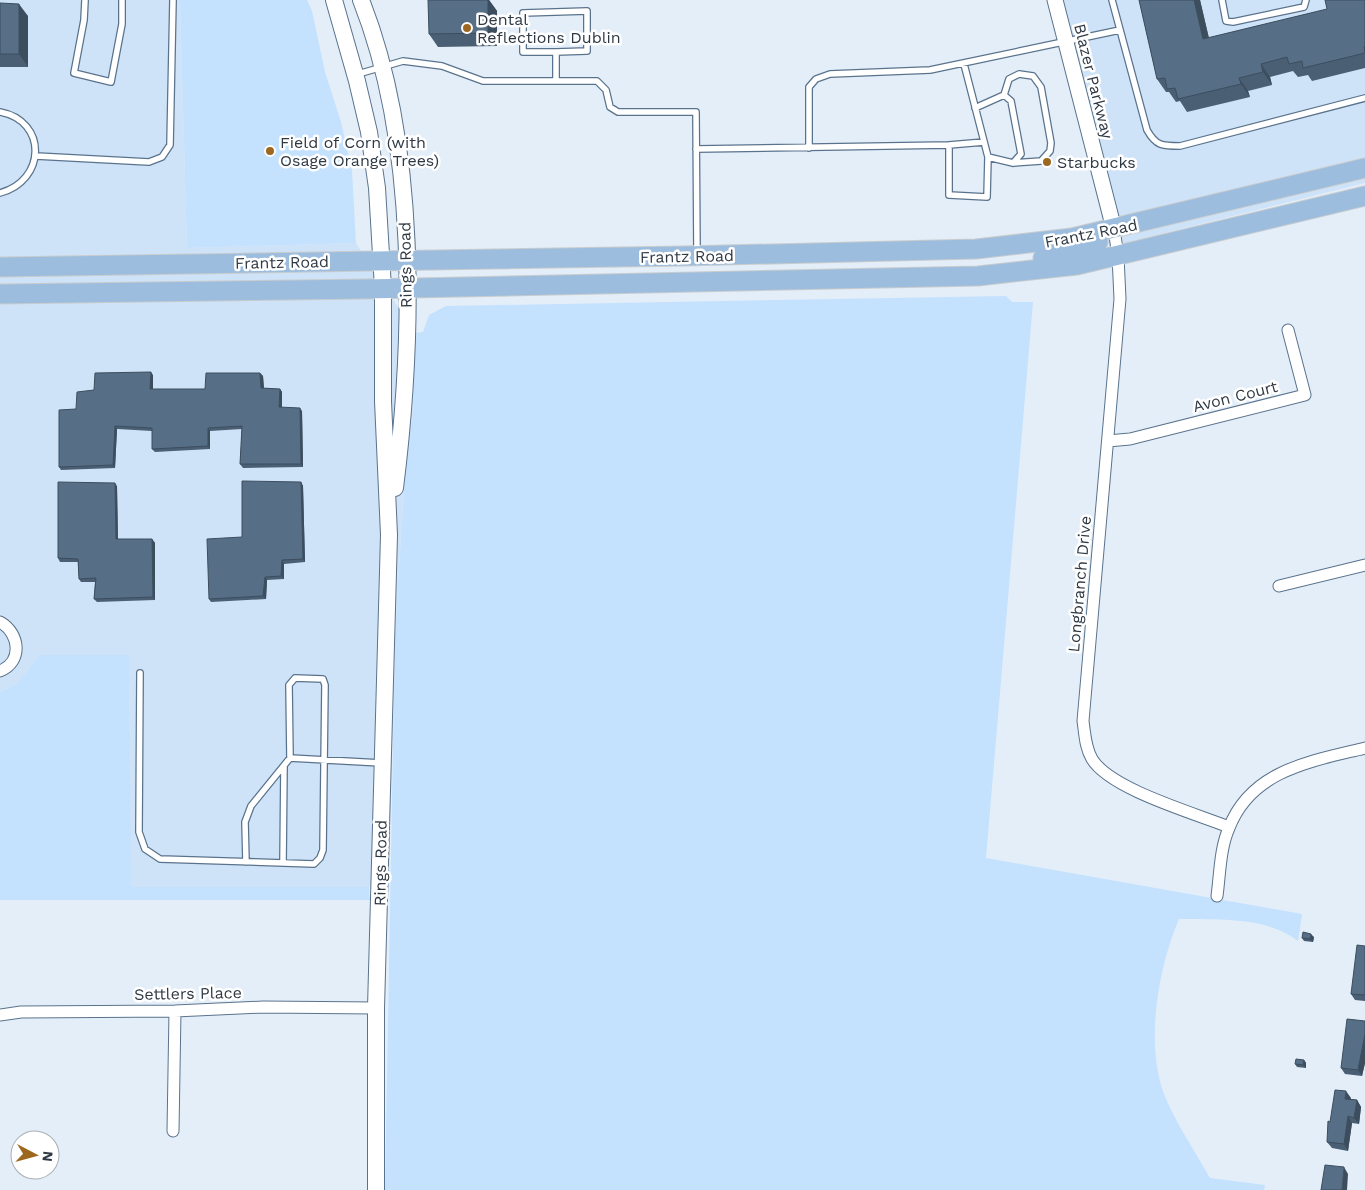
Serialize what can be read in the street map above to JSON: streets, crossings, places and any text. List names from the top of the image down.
{
  "streets": {
    "main road": ["Frantz Road", "Rings Road"],
    "street": [
      "Blazer Parkway",
      "Avon Court",
      "Longbranch Drive",
      "Settlers Place"
    ]
  },
  "crossings": [
    ["Blazer Parkway", "Frantz Road"],
    ["Blazer Parkway", "Longbranch Drive"],
    ["Frantz Road", "Rings Road"],
    ["Frantz Road", "Longbranch Drive"],
    ["Rings Road", "Settlers Place"],
    ["Avon Court", "Longbranch Drive"]
  ],
  "places": ["Dental Reflections Dublin", "Field of Corn (with Osage Orange Trees)", "Starbucks"],
  "north": "right"
}
